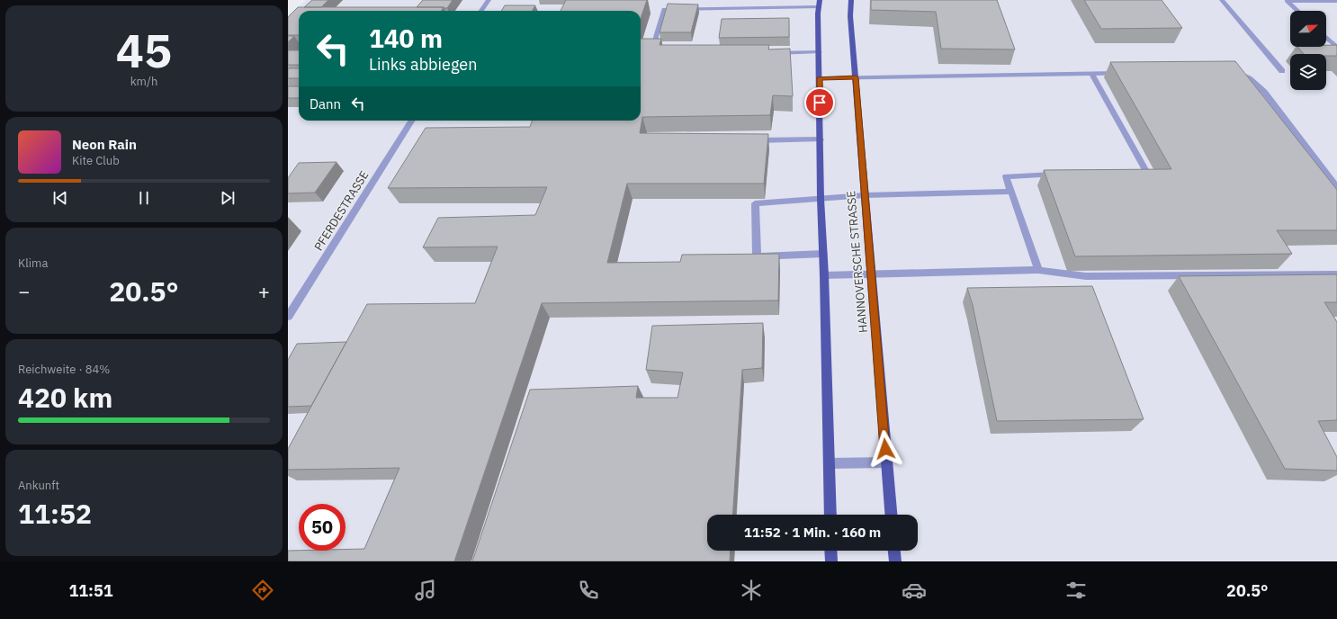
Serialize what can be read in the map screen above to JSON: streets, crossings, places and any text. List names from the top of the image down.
{
  "streets": {
    "main road": ["HANNOVERSCHE STRASSE"],
    "street": ["PFERDESTRASSE"]
  },
  "north": "right",
  "page": {
    "tile": [
      ["45", "km/h"],
      "Klima",
      ["Reichweite · 84%", "420 km"],
      ["Ankunft", "11:52"]
    ],
    "turn": ["140 m", "Links abbiegen"],
    "then": "Dann",
    "song": ["Neon Rain", "Kite Club"],
    "heat": ["−", "20.5°", "+"],
    "limit": "50",
    "trip": "11:52 · 1 Min. · 160 m",
    "tabs": ["11:51", "20.5°"]
  }
}
